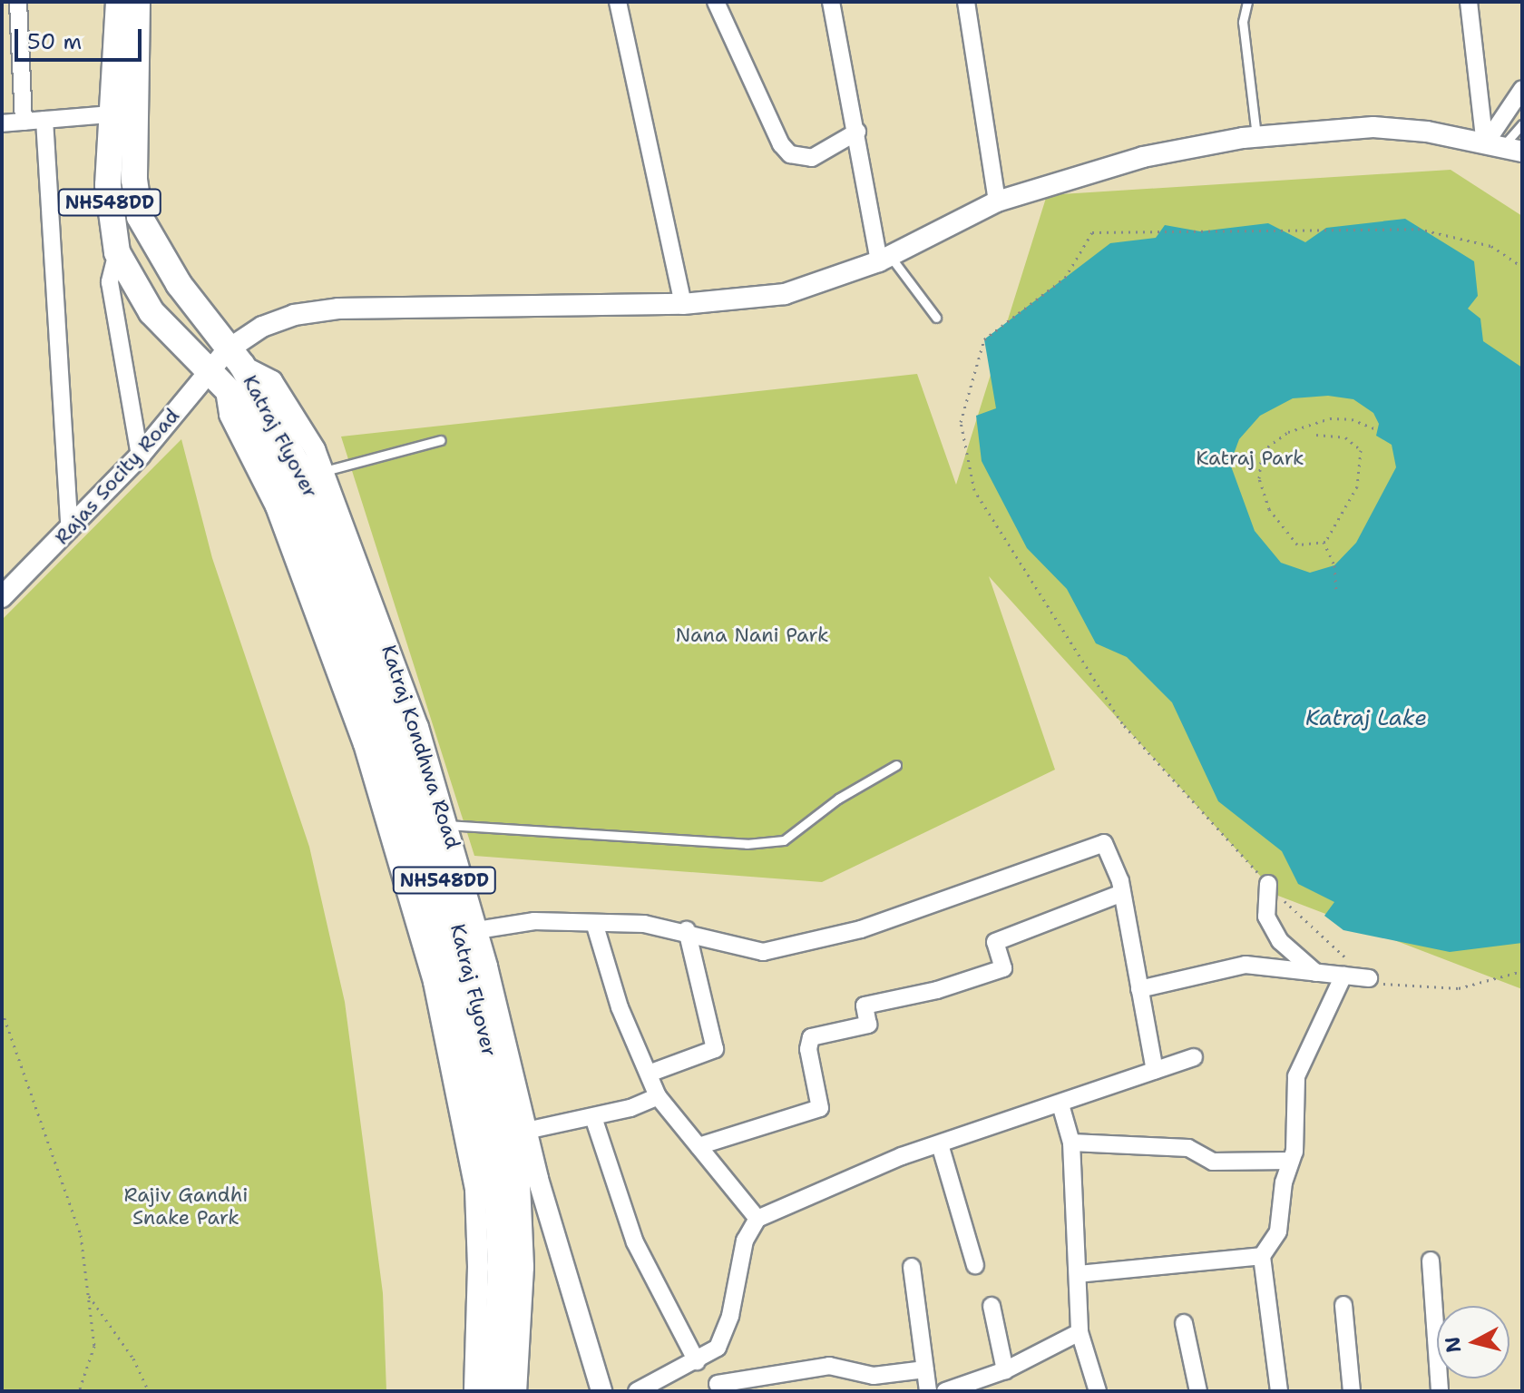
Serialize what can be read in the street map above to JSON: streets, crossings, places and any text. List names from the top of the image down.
{
  "streets": {
    "highway": ["NH548DD", "Katraj Flyover"],
    "street": ["Rajas Socity Road", "Katraj Kondhwa Road"]
  },
  "crossings": [
    ["NH548DD", "Katraj Flyover"],
    ["NH548DD", "Rajas Socity Road"],
    ["NH548DD", "Katraj Kondhwa Road"],
    ["Katraj Flyover", "Rajas Socity Road"],
    ["Katraj Flyover", "Katraj Kondhwa Road"],
    ["Rajas Socity Road", "Katraj Kondhwa Road"]
  ],
  "water": ["Katraj Lake"],
  "parks": ["Katraj Park", "Nana Nani Park", "Rajiv Gandhi Snake Park"],
  "scale_bar": "50 m",
  "north": "left"
}
